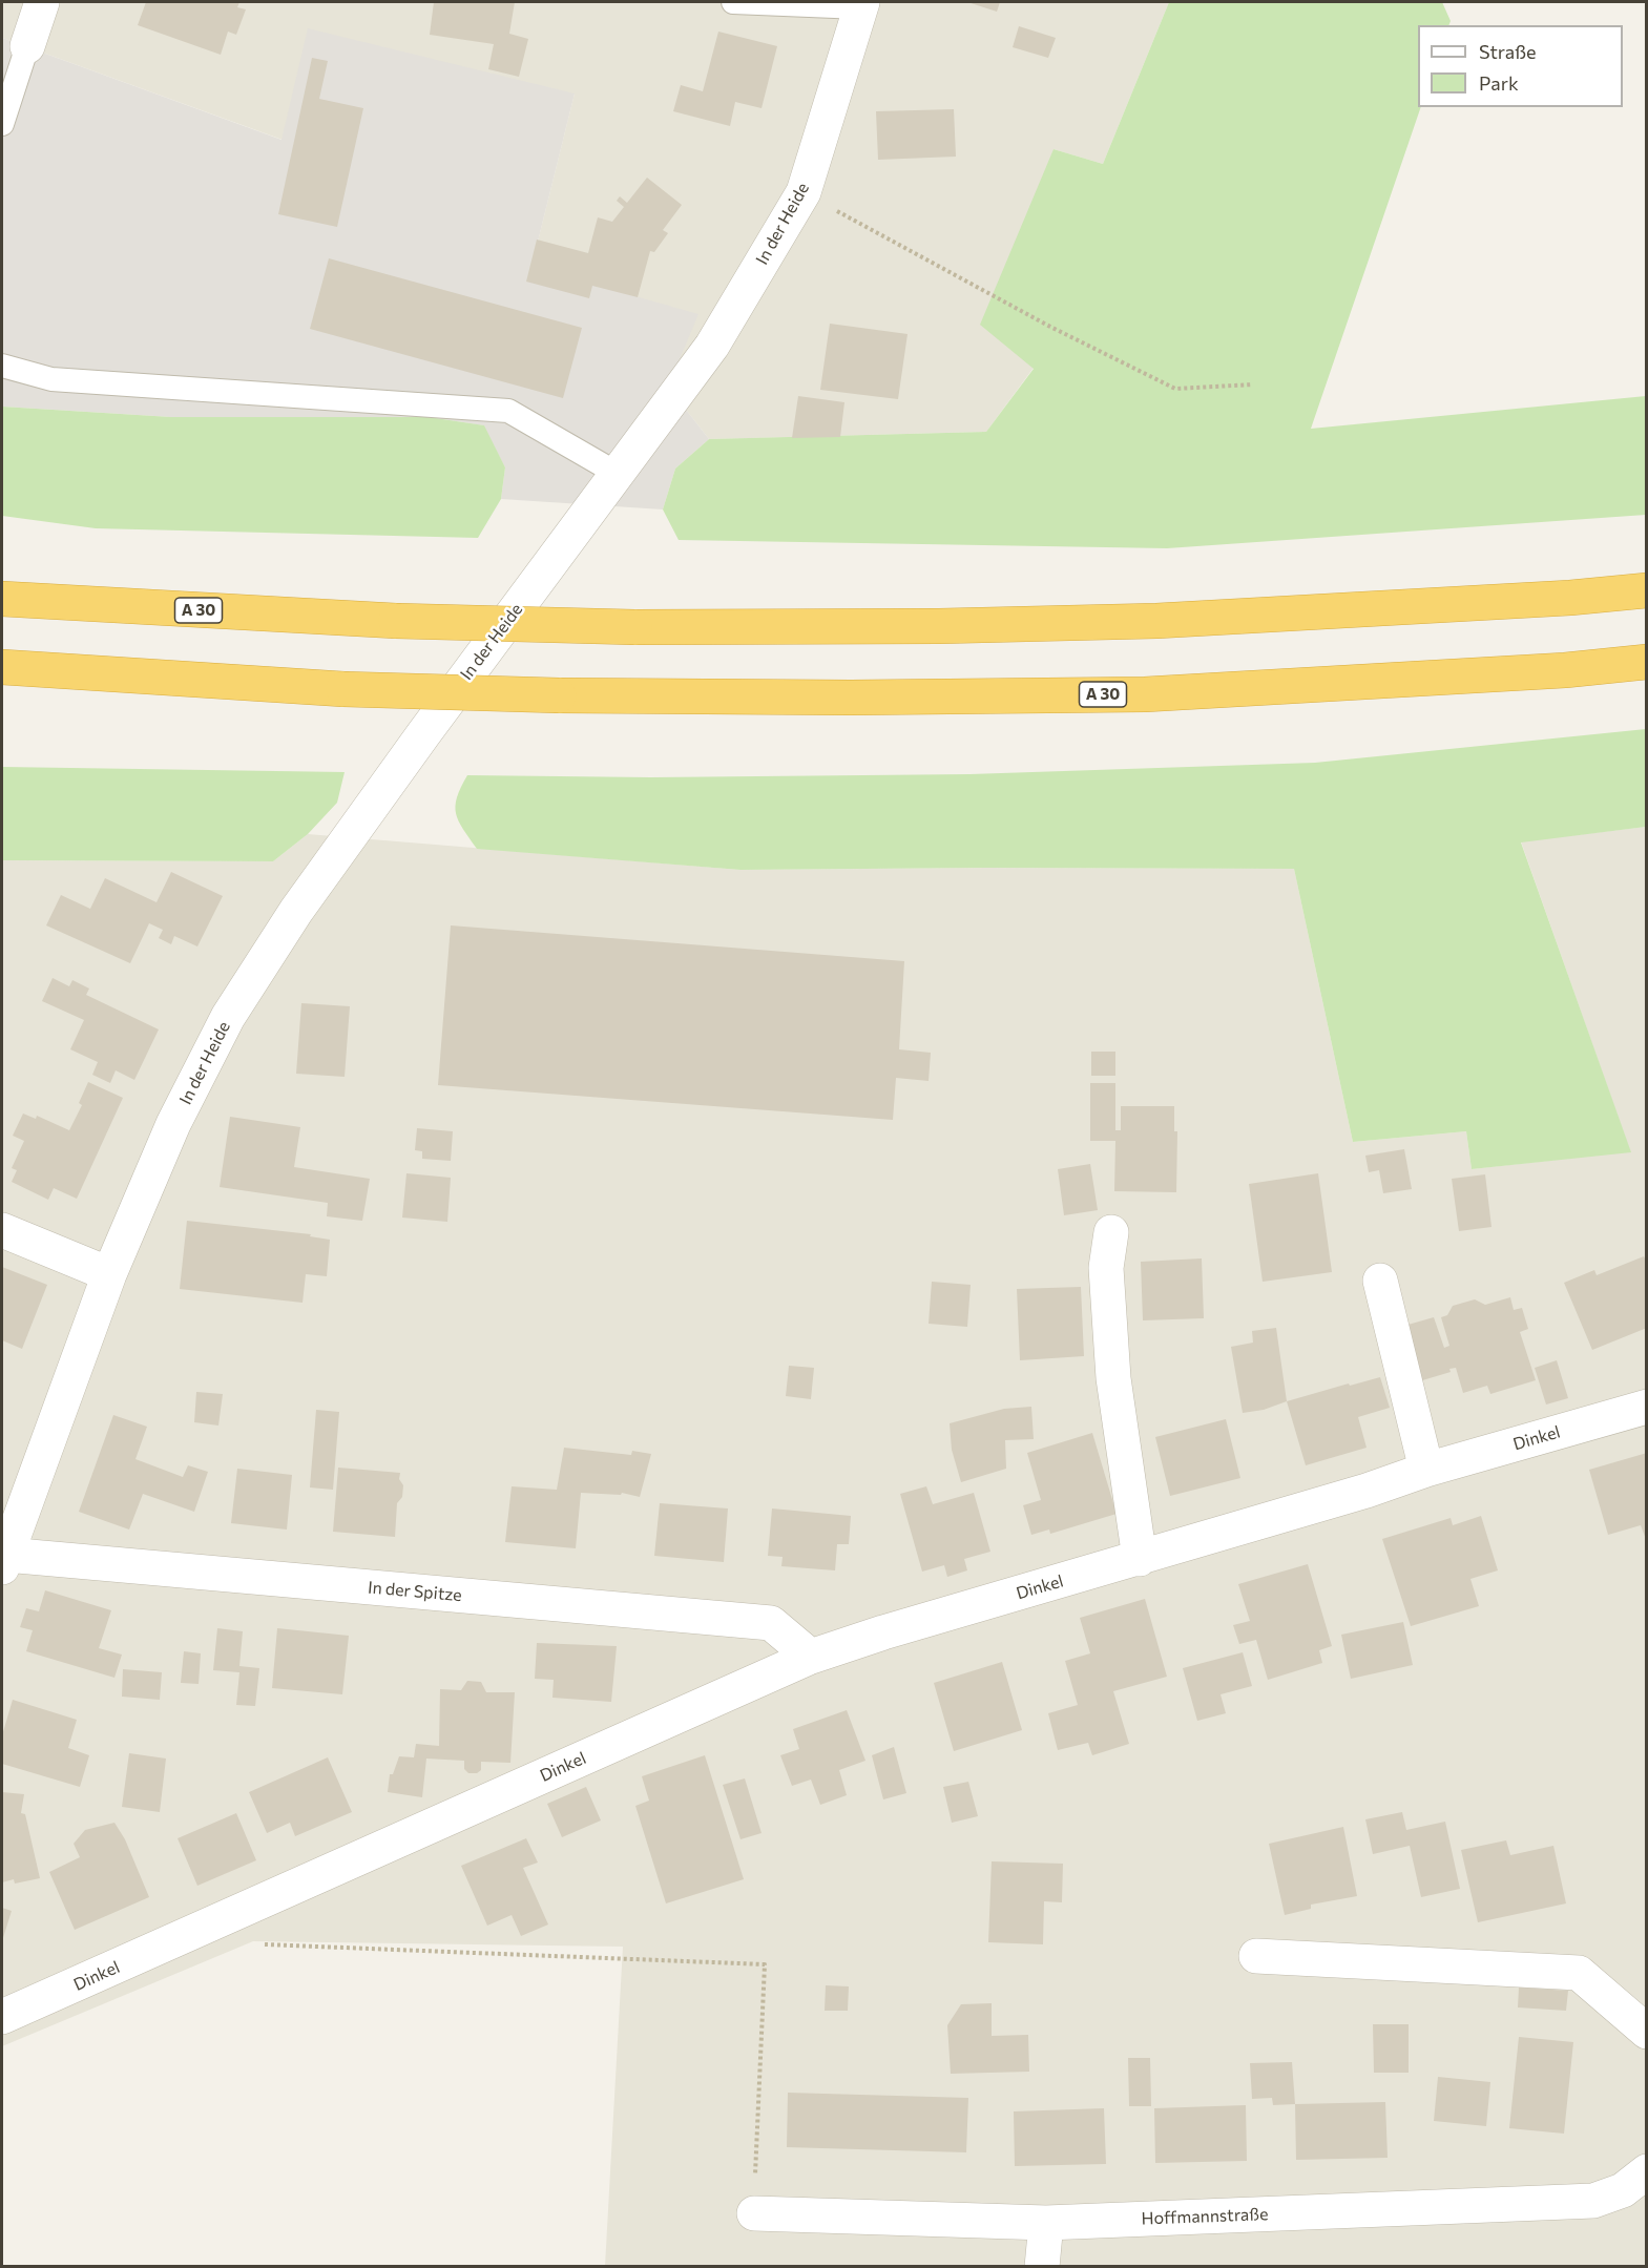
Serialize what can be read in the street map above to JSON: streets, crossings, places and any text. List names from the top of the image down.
{
  "streets": {
    "highway": ["A 30"],
    "street": [
      "In der Heide",
      "Dinkel",
      "In der Spitze",
      "Hoffmannstraße"
    ]
  },
  "crossings": [
    ["In der Heide", "In der Spitze"],
    ["Dinkel", "In der Spitze"]
  ],
  "legend": ["Straße", "Park"]
}
